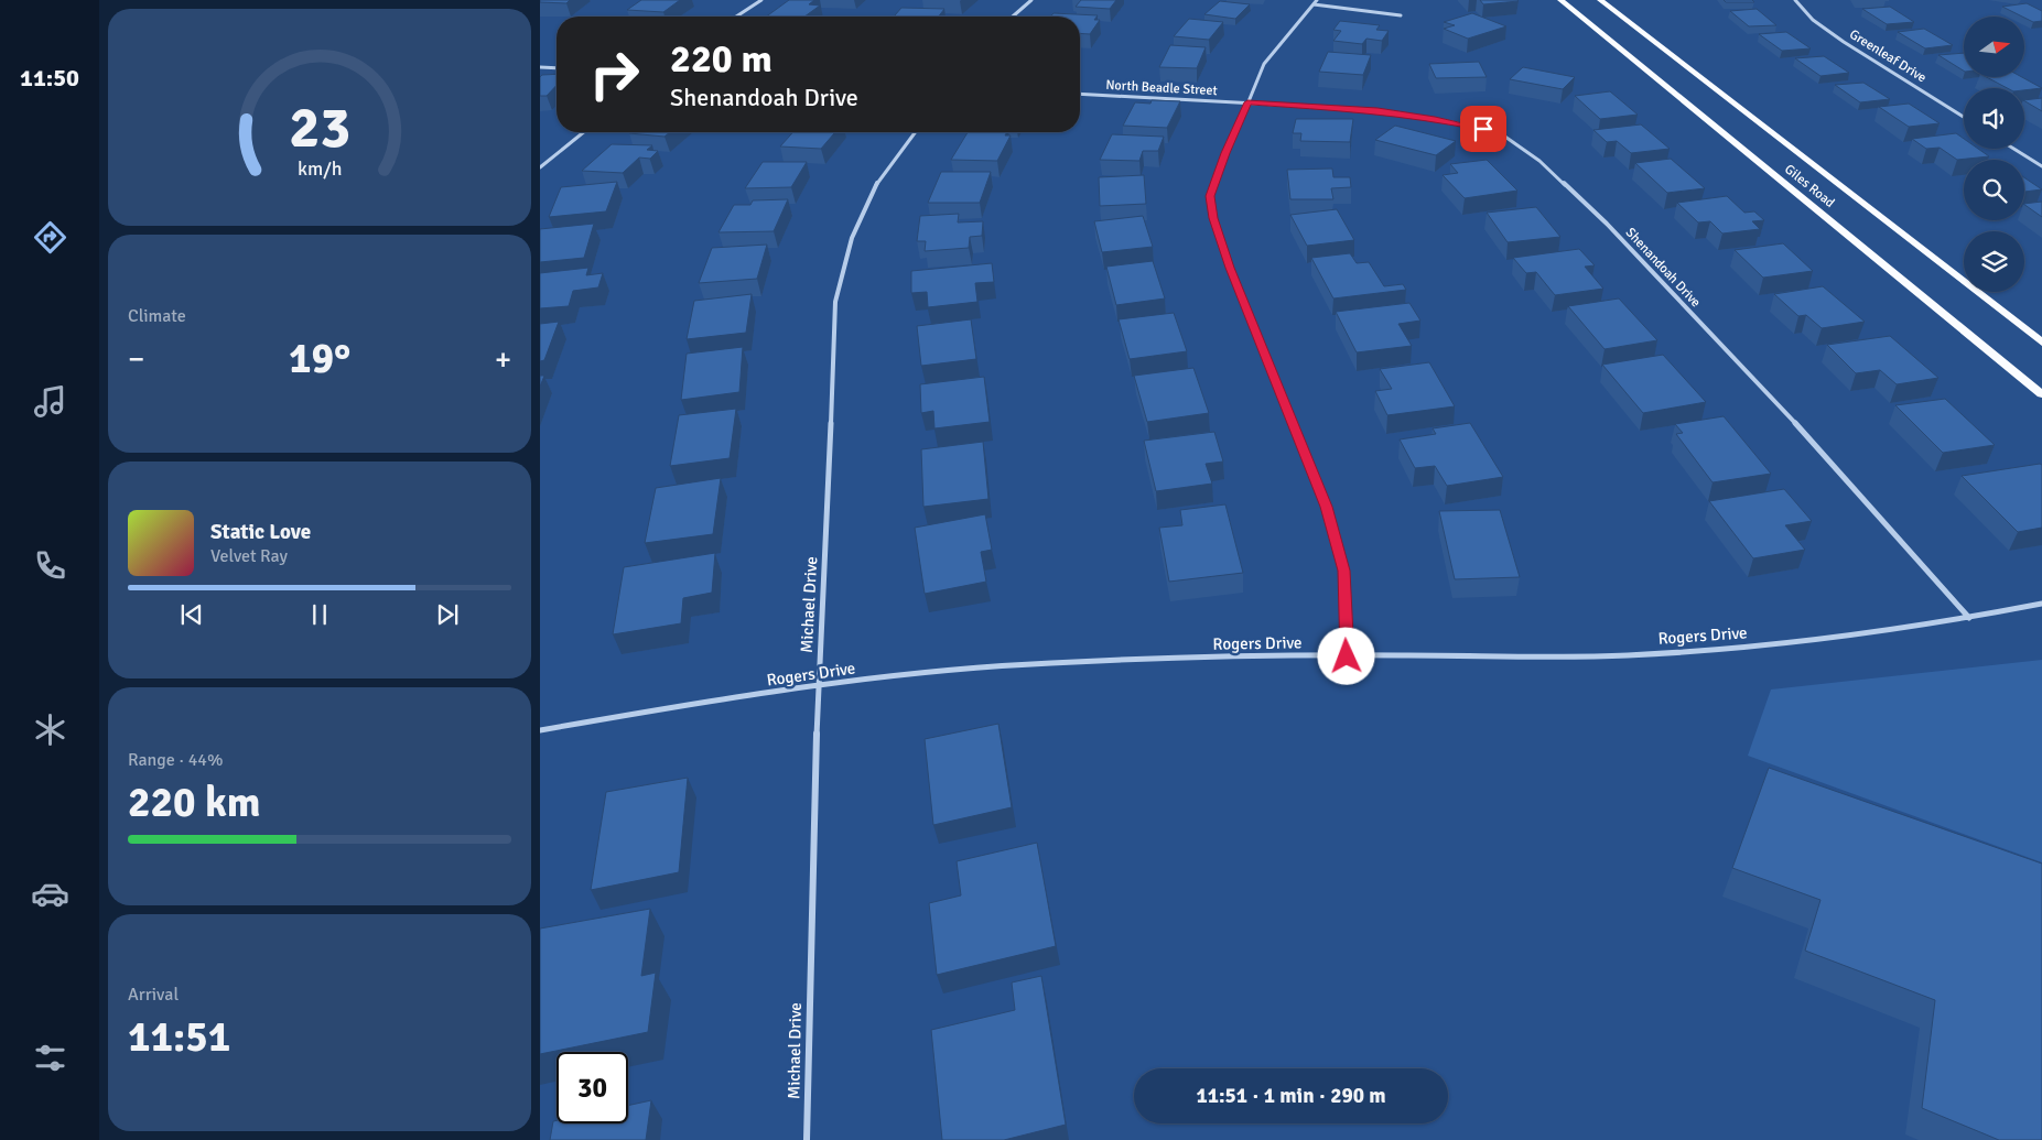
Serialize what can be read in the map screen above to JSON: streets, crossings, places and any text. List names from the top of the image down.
{
  "streets": {
    "main road": ["Giles Road"],
    "street": [
      "Greenleaf Drive",
      "North Beadle Street",
      "Shenandoah Drive",
      "Michael Drive",
      "Rogers Drive"
    ]
  },
  "crossings": [
    ["North Beadle Street", "Shenandoah Drive"],
    ["Shenandoah Drive", "Rogers Drive"],
    ["Michael Drive", "Rogers Drive"]
  ],
  "north": "right",
  "page": {
    "tabs": "11:50",
    "turn": ["220 m", "Shenandoah Drive"],
    "tile": [
      "Climate",
      ["Range · 44%", "220 km"],
      ["Arrival", "11:51"]
    ],
    "heat": ["−", "19°", "+"],
    "song": ["Static Love", "Velvet Ray"],
    "limit": "30",
    "trip": "11:51 · 1 min · 290 m",
    "gauge": ["23", "km/h"]
  }
}
